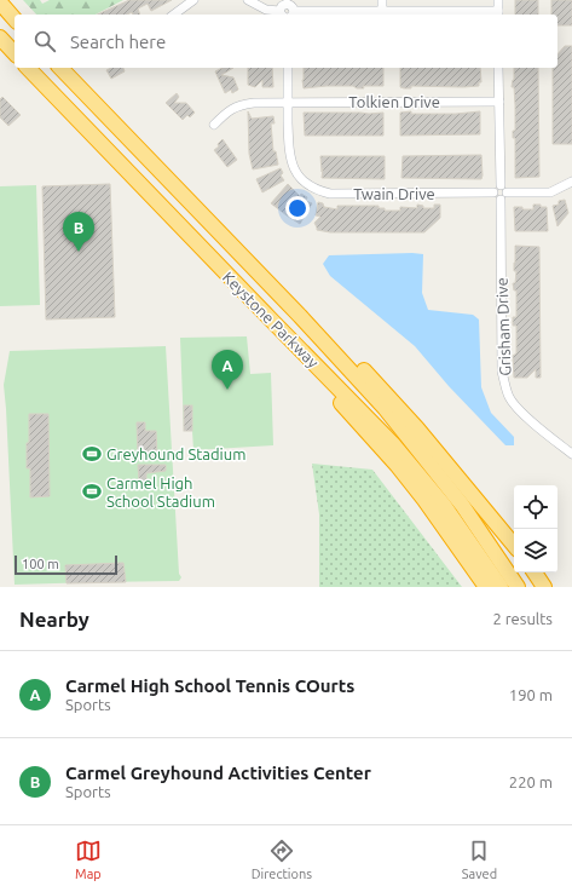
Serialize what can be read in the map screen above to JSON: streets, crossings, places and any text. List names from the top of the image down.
{
  "streets": {
    "highway": ["Keystone Parkway"],
    "street": ["Tolkien Drive", "Twain Drive", "Grisham Drive"]
  },
  "crossings": [
    ["Tolkien Drive", "Twain Drive"],
    ["Twain Drive", "Grisham Drive"]
  ],
  "places": {
    "sports": ["Greyhound Stadium", "Carmel High School Stadium"]
  },
  "scale_bar": "100 m",
  "page": {
    "search": "Search here",
    "pins": ["B", "A"],
    "scale": "100 m",
    "heading": ["Nearby", "2 results"],
    "list": [
      {
        "mark": "A",
        "name": "Carmel High School Tennis COurts",
        "note": "Sports",
        "value": "190 m"
      },
      {
        "mark": "B",
        "name": "Carmel Greyhound Activities Center",
        "note": "Sports",
        "value": "220 m"
      }
    ],
    "nav": ["Map", "Directions", "Saved"]
  }
}
